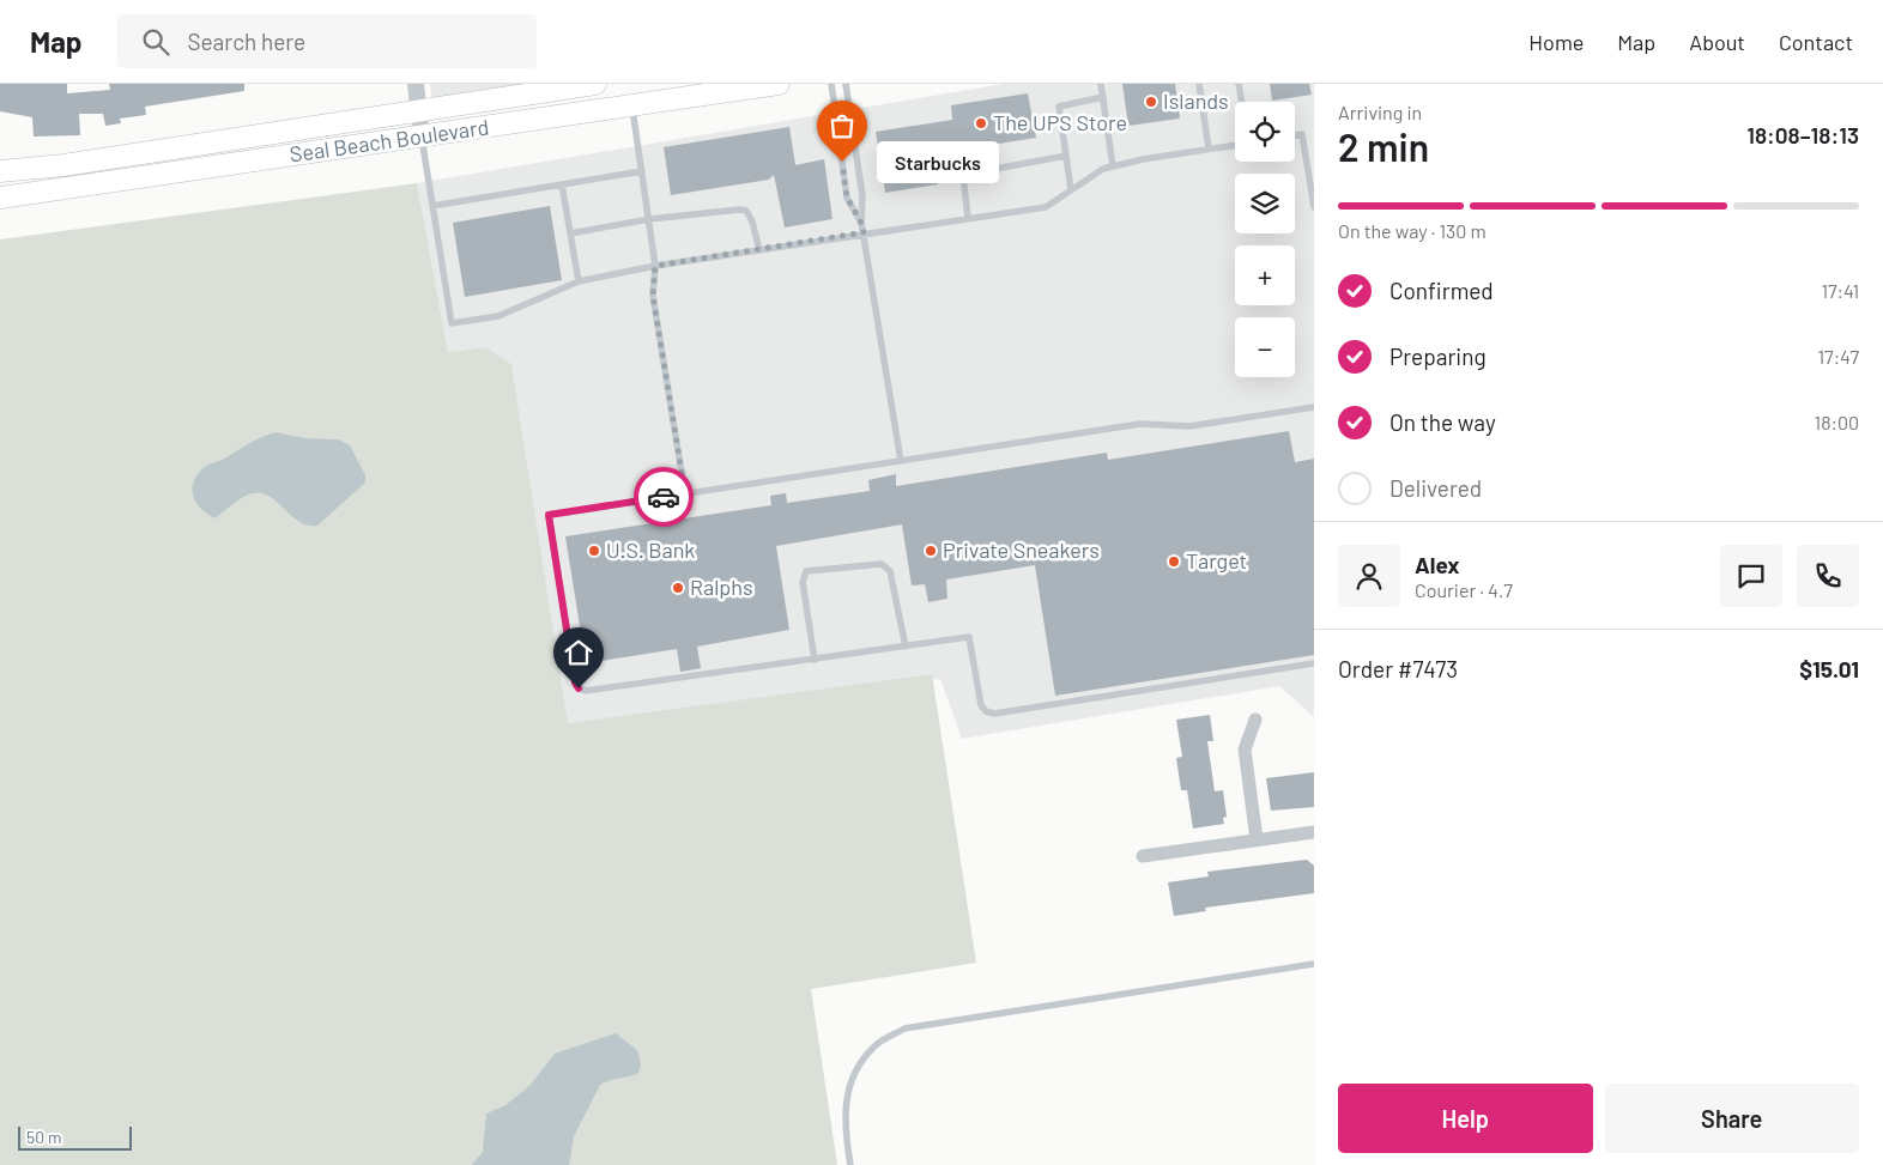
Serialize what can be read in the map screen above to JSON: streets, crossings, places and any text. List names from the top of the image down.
{
  "streets": {
    "main road": ["Seal Beach Boulevard"]
  },
  "places": [
    "Islands",
    "The UPS Store",
    "Starbucks",
    "U.S. Bank",
    "Private Sneakers",
    "Target",
    "Ralphs"
  ],
  "scale_bar": "50 m",
  "page": {
    "header": "Map",
    "search": "Search here",
    "nav": [
      "Home",
      "Map",
      "About",
      "Contact"
    ],
    "heading": ["2 min", "Arriving in", "18:08–18:13"],
    "panel": [
      "Alex",
      "Courier · 4.7",
      "Order #7473",
      "$15.01"
    ],
    "map_buttons": ["+", "−"],
    "bubble": "Starbucks",
    "bar": "On the way · 130 m",
    "list": [
      ["Confirmed", "17:41"],
      ["Preparing", "17:47"],
      ["On the way", "18:00"],
      "Delivered"
    ],
    "buttons": ["Help", "Share"],
    "scale": "50 m"
  }
}
